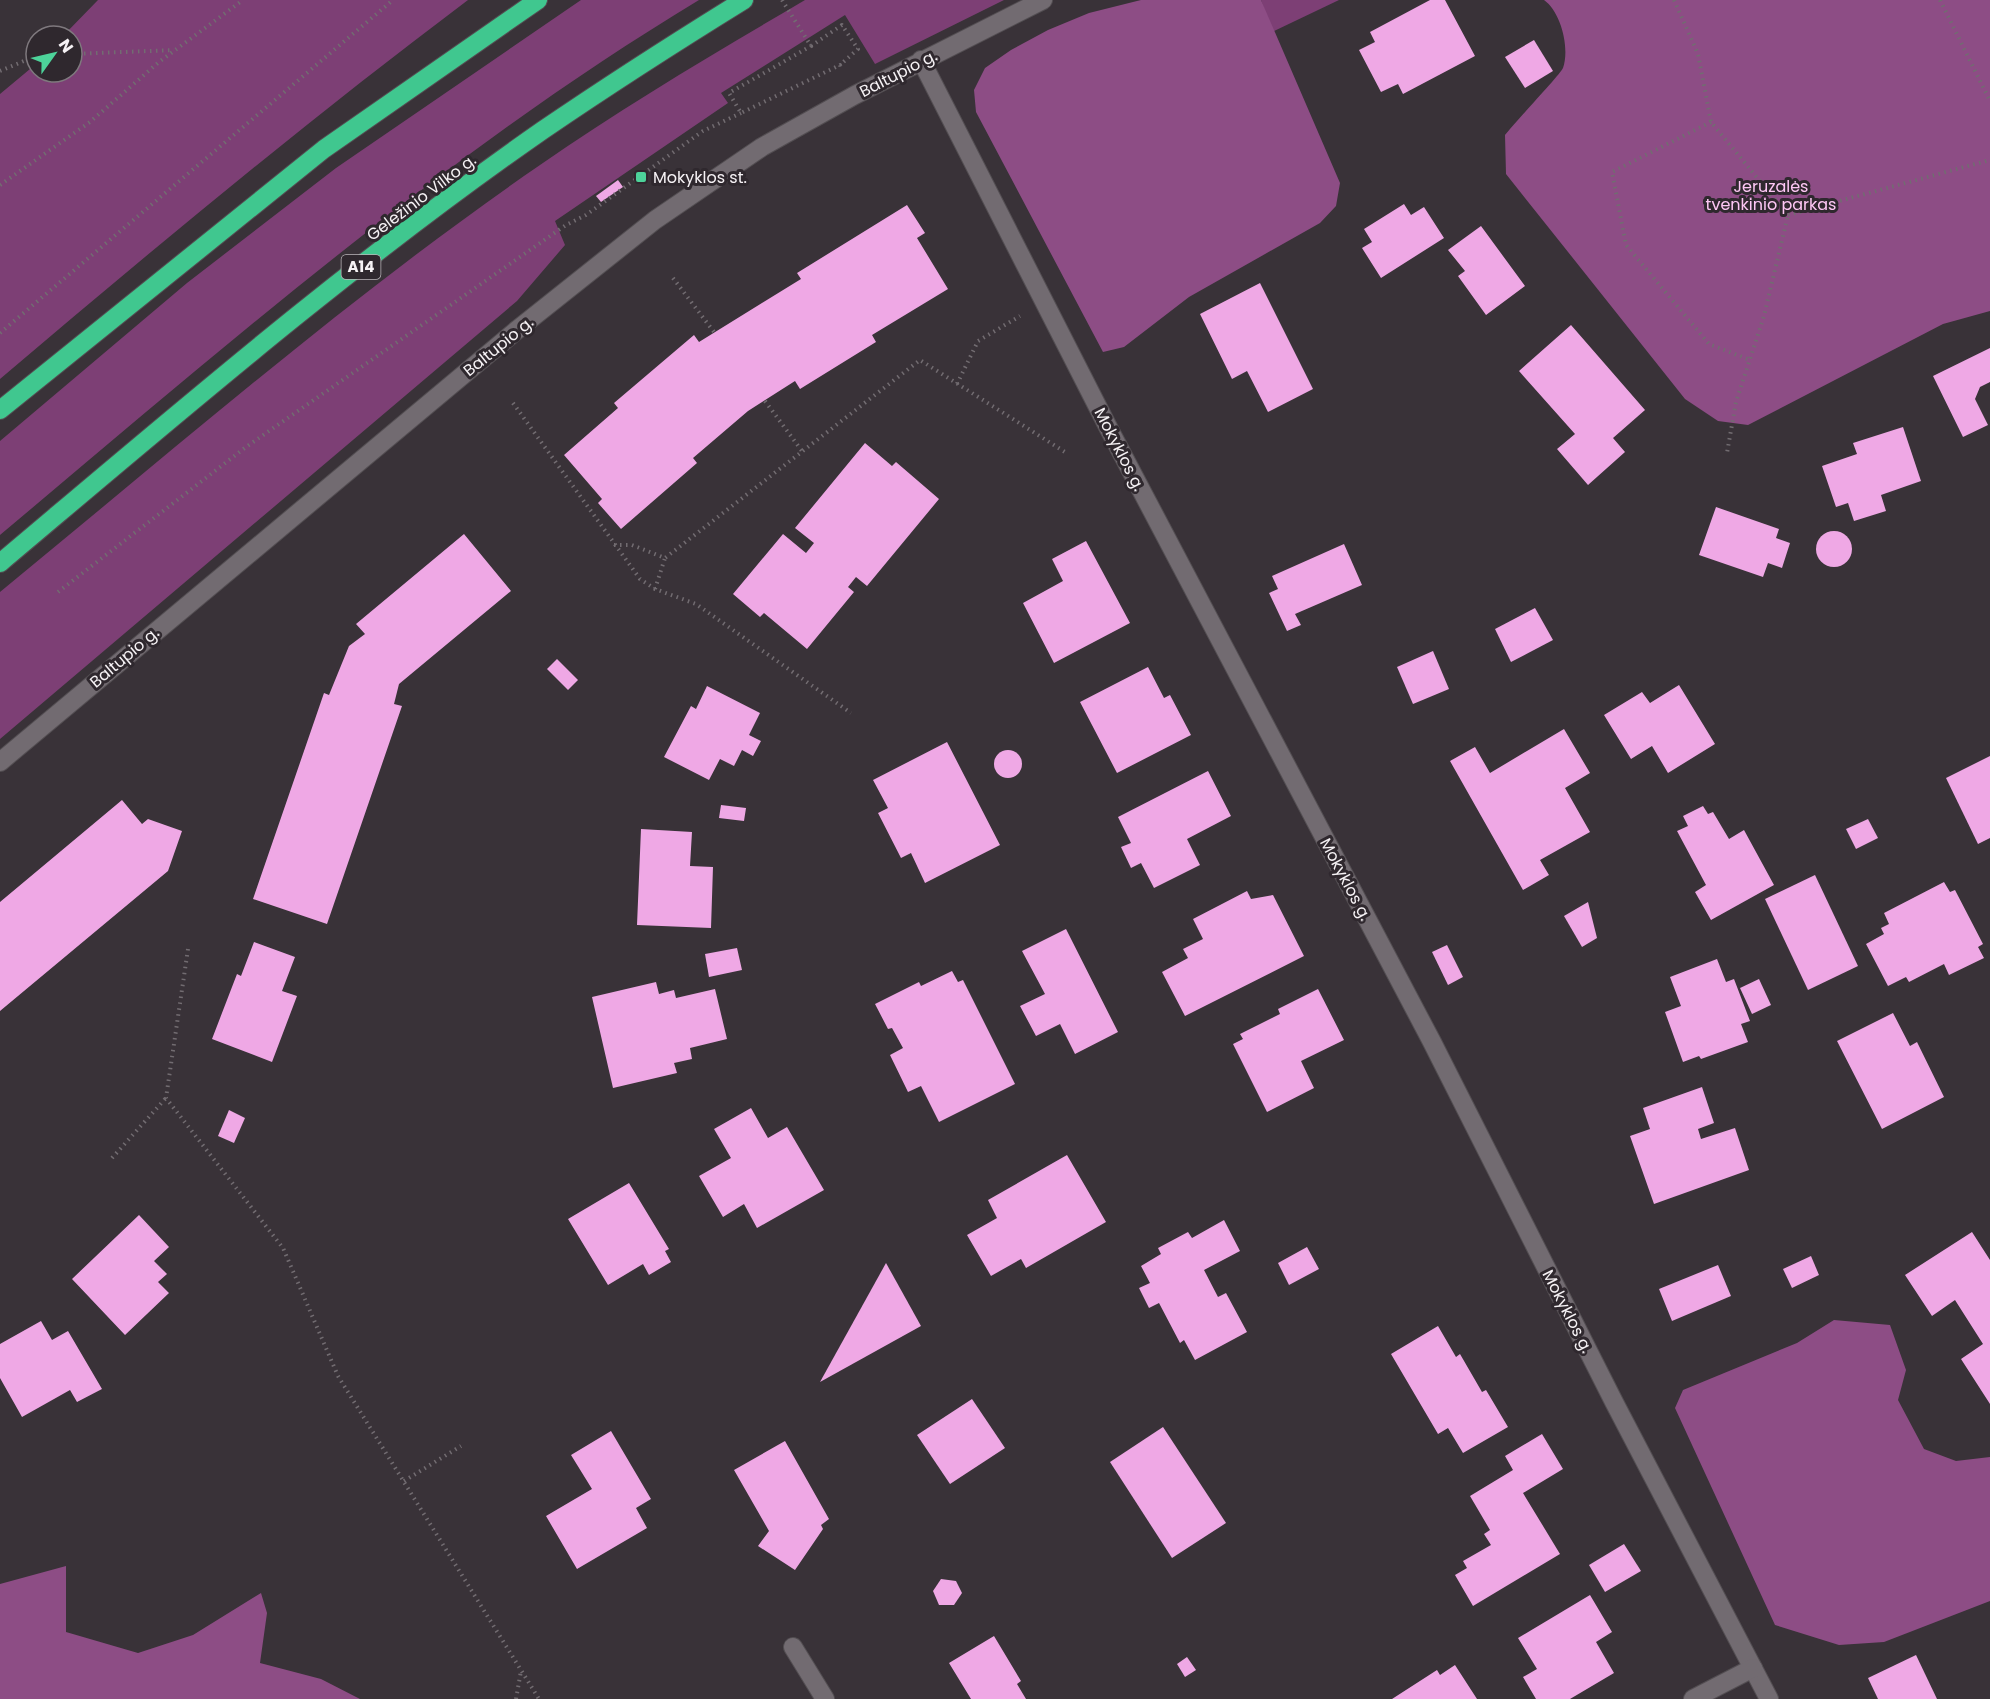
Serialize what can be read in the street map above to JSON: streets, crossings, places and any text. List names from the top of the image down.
{
  "streets": {
    "highway": ["Geležinio Vilko g.", "A14"],
    "street": ["Baltupio g.", "Mokyklos g."]
  },
  "crossings": [
    ["Baltupio g.", "Mokyklos g."]
  ],
  "parks": ["Jeruzalės tvenkinio parkas"],
  "places": {
    "transit": ["Mokyklos st."]
  },
  "north": "top right"
}
